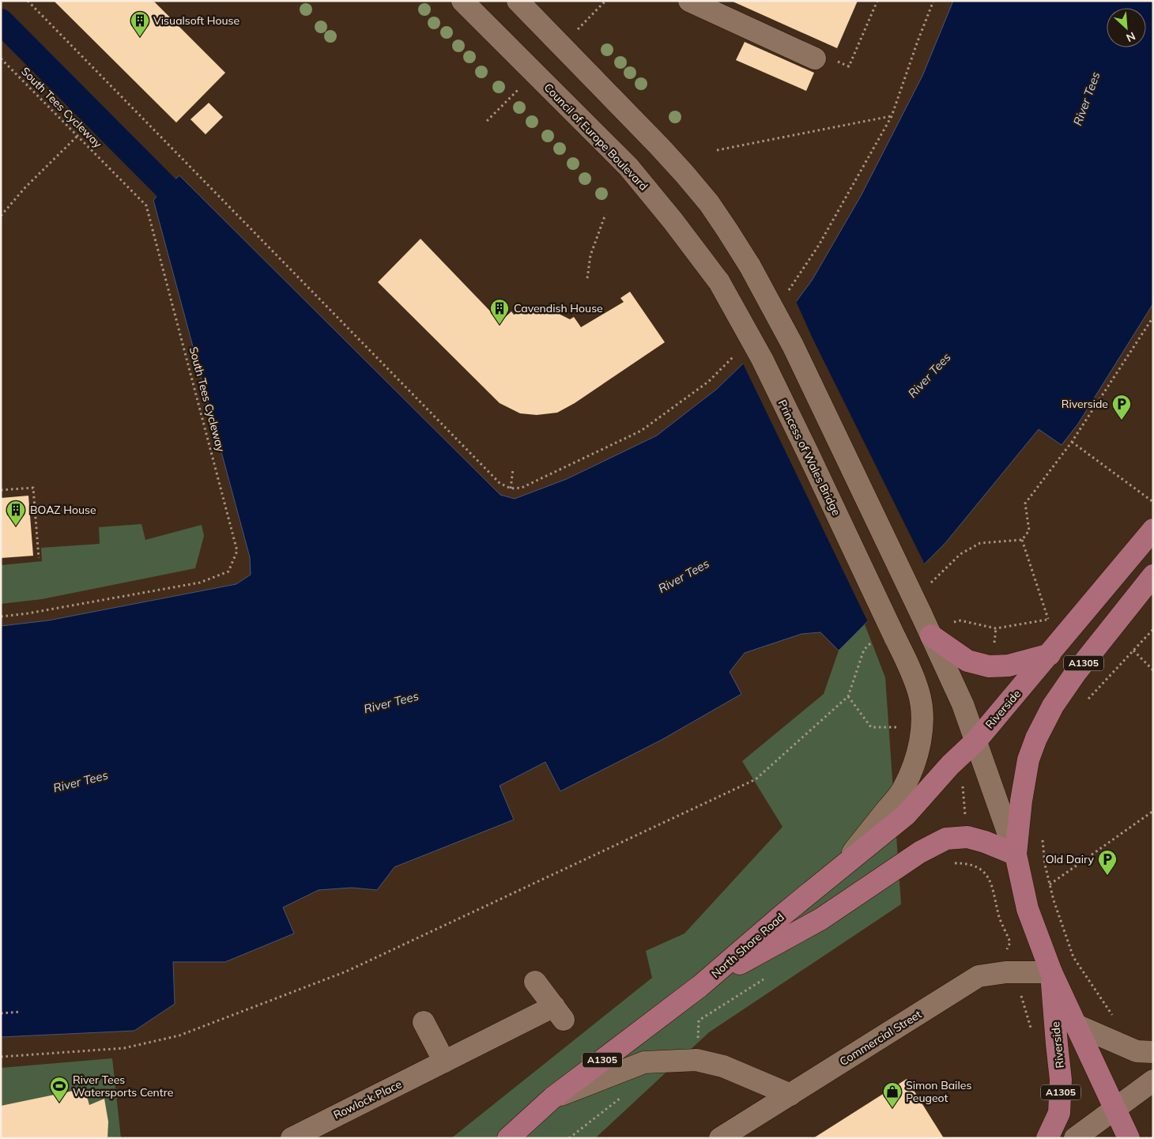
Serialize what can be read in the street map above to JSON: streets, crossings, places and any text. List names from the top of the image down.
{
  "streets": {
    "main road": ["A1305", "Riverside", "North Shore Road"],
    "street": [
      "Council of Europe Boulevard",
      "Princess of Wales Bridge",
      "Commercial Street",
      "Rowlock Place"
    ],
    "path": ["South Tees Cycleway"]
  },
  "crossings": [
    ["Council of Europe Boulevard", "Princess of Wales Bridge"],
    ["Princess of Wales Bridge", "North Shore Road"],
    ["A1305", "Riverside"],
    ["A1305", "North Shore Road"],
    ["Riverside", "North Shore Road"],
    ["Riverside", "Commercial Street"]
  ],
  "water": ["River Tees"],
  "places": {
    "building": ["Visualsoft House", "Cavendish House", "BOAZ House"],
    "parking": ["Riverside", "Old Dairy"],
    "sports": ["River Tees Watersports Centre"],
    "shop": ["Simon Bailes Peugeot"]
  },
  "north": "bottom right"
}
